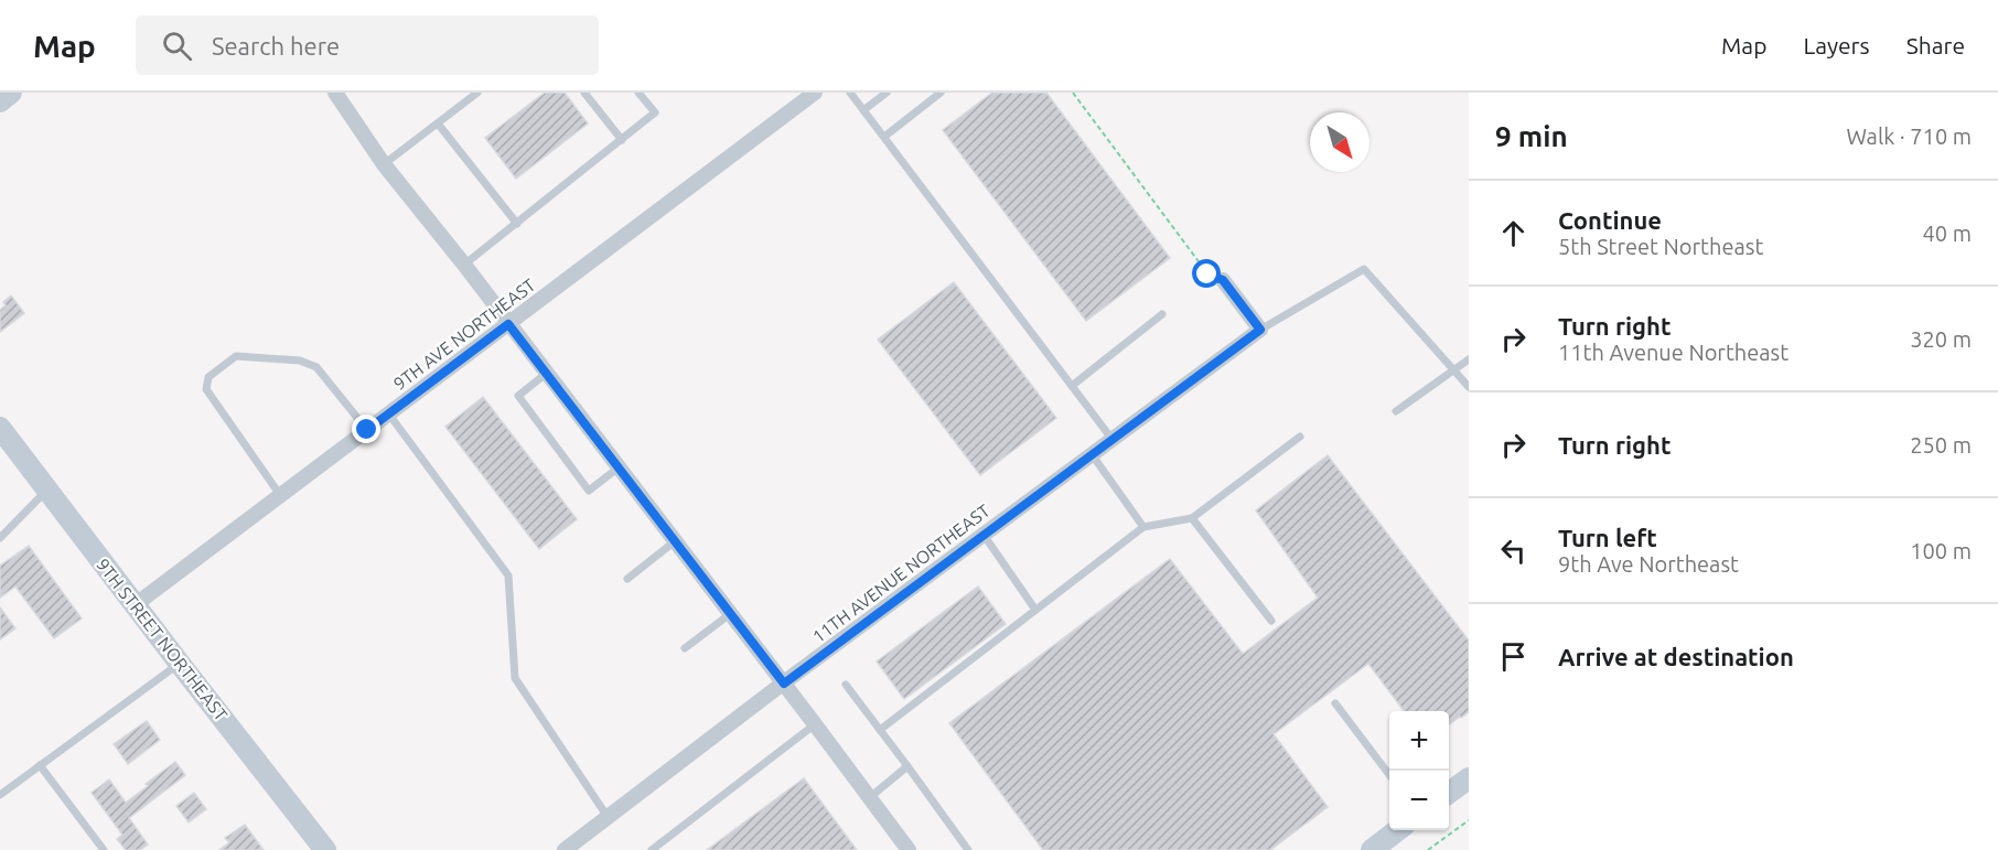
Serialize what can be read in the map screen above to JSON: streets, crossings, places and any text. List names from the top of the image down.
{
  "streets": {
    "street": ["9TH AVE NORTHEAST", "11TH AVENUE NORTHEAST", "9TH STREET NORTHEAST"]
  },
  "crossings": [
    ["9TH AVE NORTHEAST", "9TH STREET NORTHEAST"]
  ],
  "north": "bottom right",
  "page": {
    "header": "Map",
    "search": "Search here",
    "nav": ["Map", "Layers", "Share"],
    "heading": ["9 min", "Walk · 710 m"],
    "list": [
      ["Continue", "5th Street Northeast", "40 m"],
      ["Turn right", "11th Avenue Northeast", "320 m"],
      ["Turn right", "250 m"],
      ["Turn left", "9th Ave Northeast", "100 m"],
      "Arrive at destination"
    ],
    "map_buttons": ["+", "−"]
  }
}
